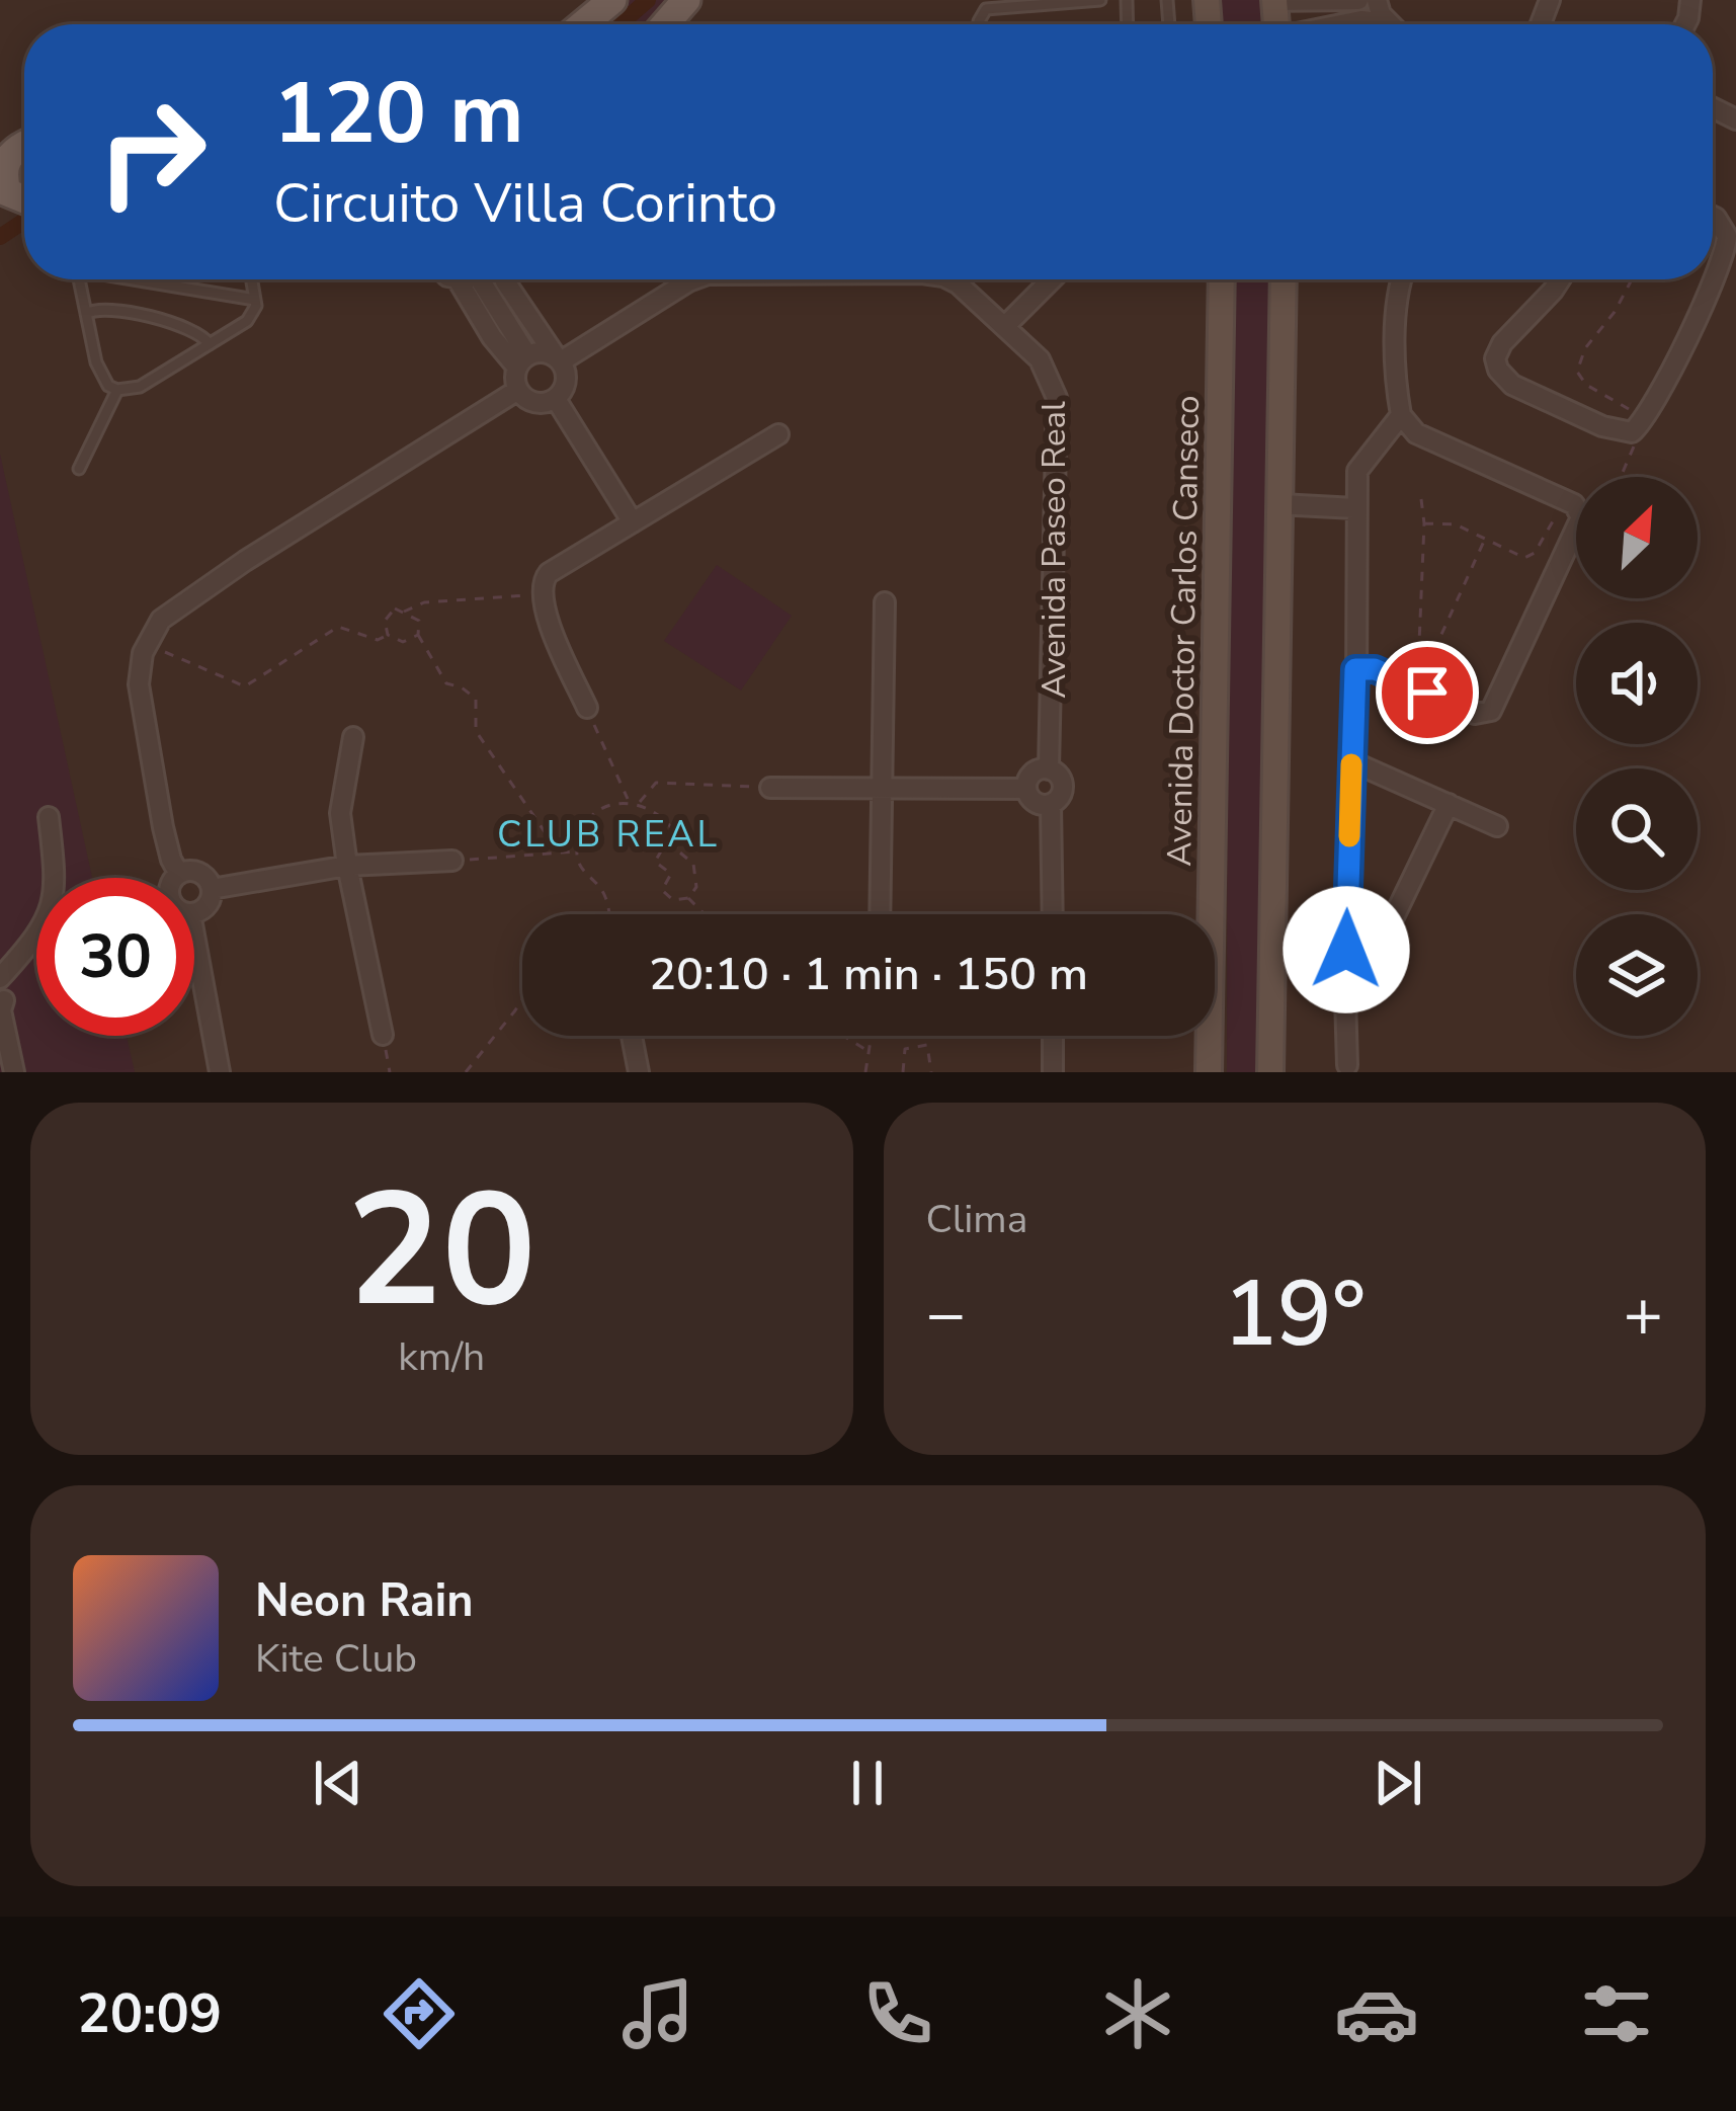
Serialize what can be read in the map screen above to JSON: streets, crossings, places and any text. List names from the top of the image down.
{
  "streets": {
    "main road": ["Avenida Doctor Carlos Canseco"],
    "street": ["Avenida Paseo Real"]
  },
  "districts": ["CLUB REAL"],
  "north": "top right",
  "page": {
    "turn": ["120 m", "Circuito Villa Corinto"],
    "limit": "30",
    "trip": "20:10 · 1 min · 150 m",
    "tile": [
      ["20", "km/h"],
      "Clima"
    ],
    "heat": ["−", "19°", "+"],
    "song": ["Neon Rain", "Kite Club"],
    "tabs": "20:09"
  }
}
